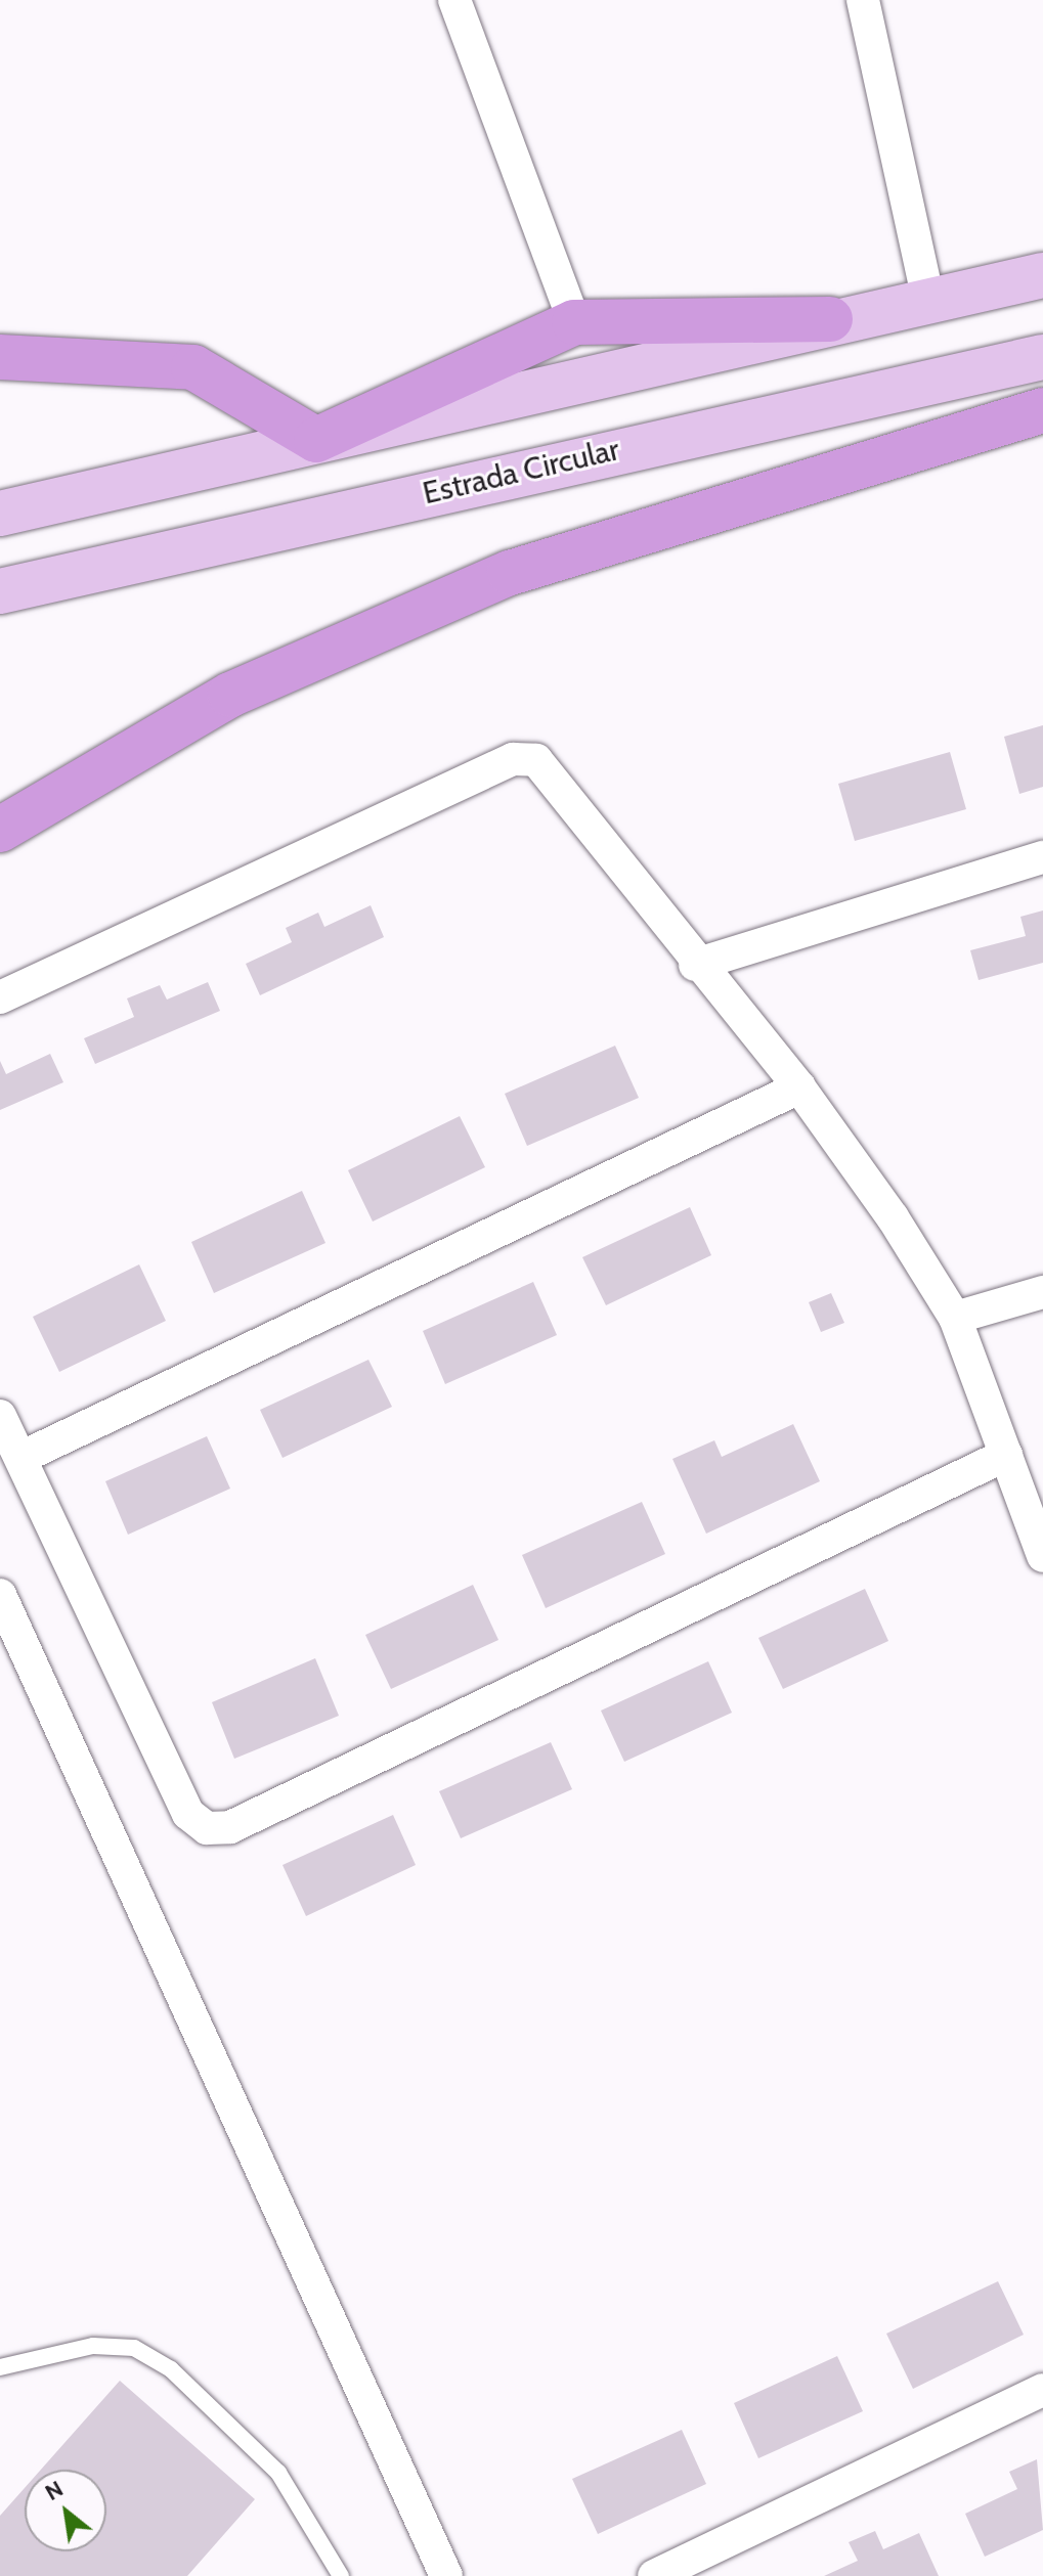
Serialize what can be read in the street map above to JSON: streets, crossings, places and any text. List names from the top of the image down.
{
  "streets": {
    "main road": ["Estrada Circular"]
  },
  "north": "top left"
}
